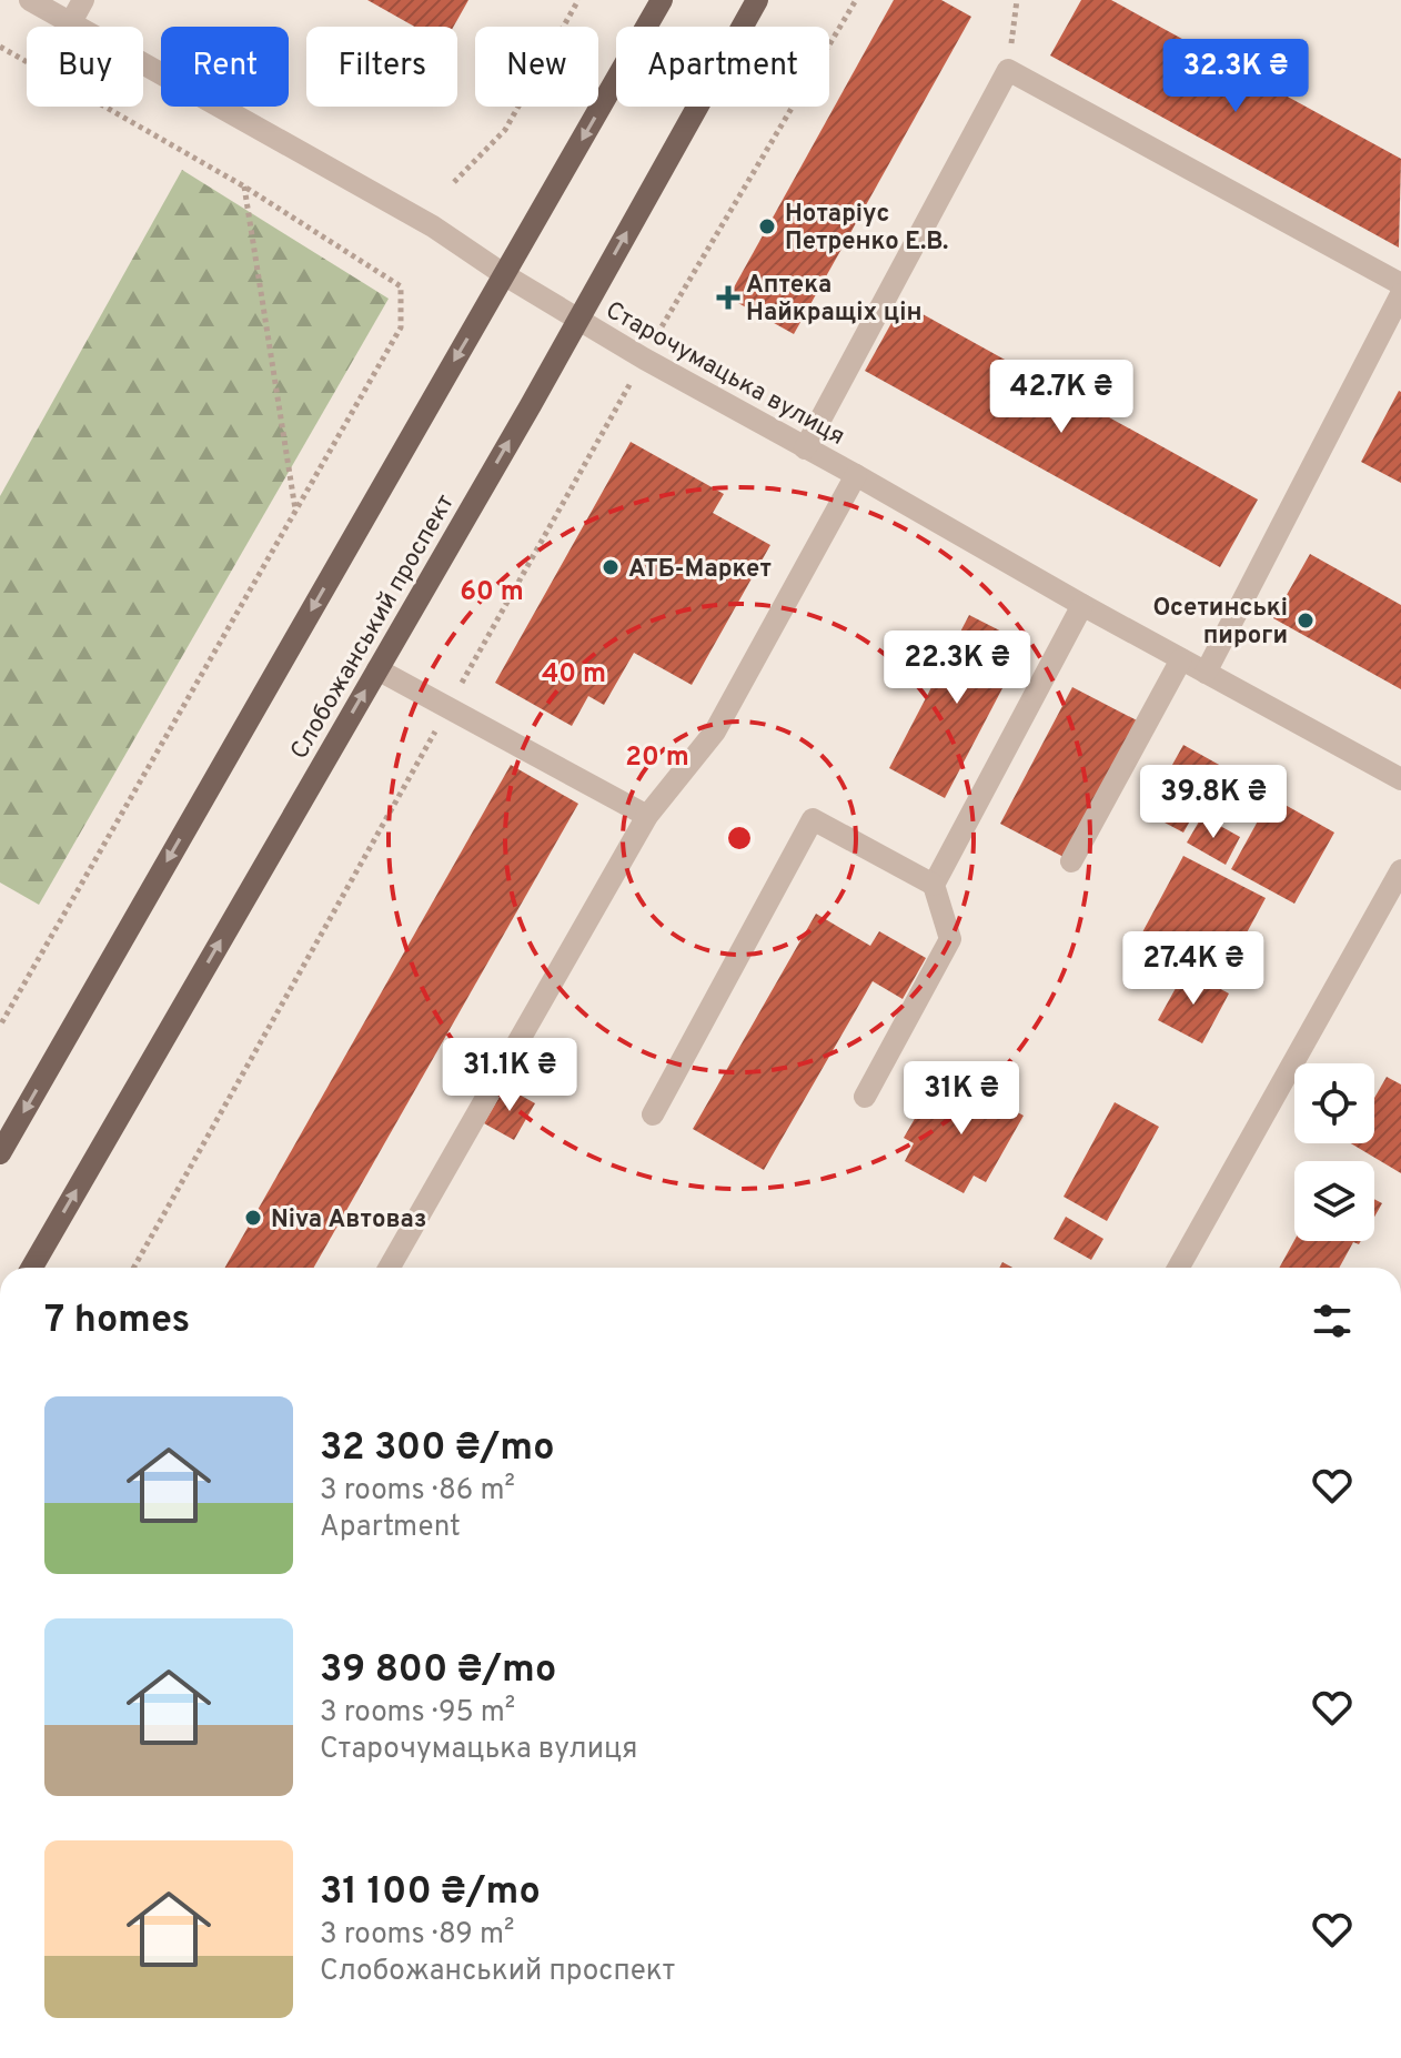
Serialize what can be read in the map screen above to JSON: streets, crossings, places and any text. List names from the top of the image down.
{
  "streets": {
    "main road": ["Слобожанський проспект"],
    "street": ["Старочумацька вулиця"]
  },
  "crossings": [
    ["Старочумацька вулиця", "Слобожанський проспект"]
  ],
  "places": {
    "other": [
      "Нотаріус Петренко Е.В.",
      "АТБ-Маркет",
      "Осетинські пироги",
      "Niva Автоваз"
    ],
    "health": ["Аптека Найкращiх цiн"]
  },
  "page": {
    "chip": [
      "Buy",
      "Rent",
      "Filters",
      "New",
      "Apartment"
    ],
    "price": [
      "32.3K ₴",
      "42.7K ₴",
      "22.3K ₴",
      "39.8K ₴",
      "27.4K ₴",
      "31.1K ₴",
      "31K ₴"
    ],
    "heading": "7 homes",
    "list": [
      {
        "name": "32 300 ₴/mo",
        "note": "3 rooms · 86 m² · Apartment"
      },
      {
        "name": "39 800 ₴/mo",
        "note": "3 rooms · 95 m² · Старочумацька вулиця"
      },
      {
        "name": "31 100 ₴/mo",
        "note": "3 rooms · 89 m² · Слобожанський проспект"
      }
    ]
  },
  "rings": ["60 m", "40 m", "20 m"]
}
